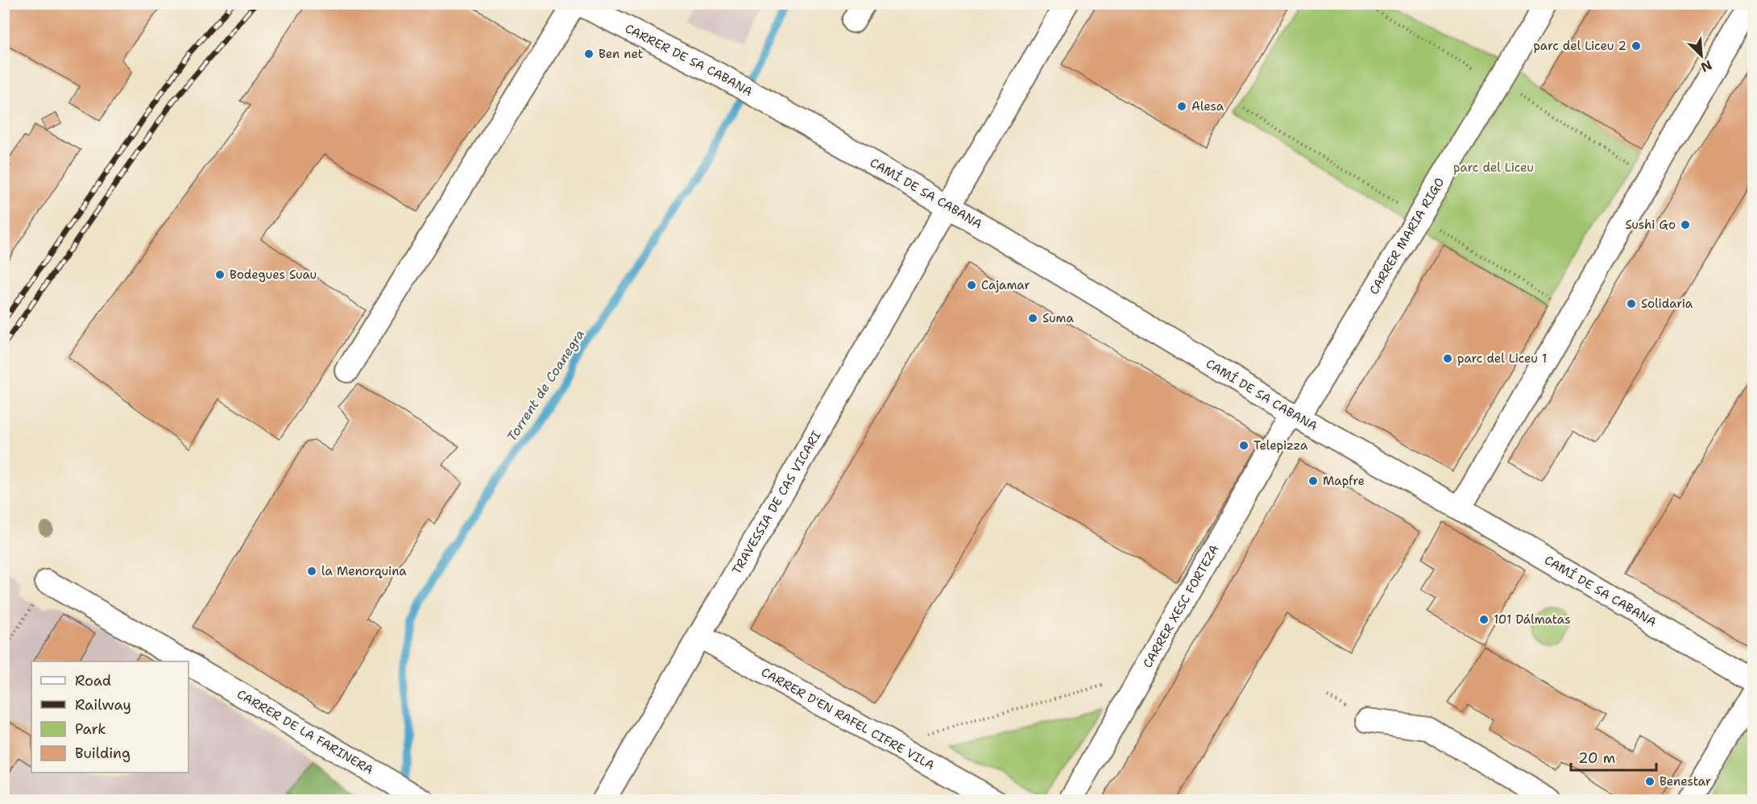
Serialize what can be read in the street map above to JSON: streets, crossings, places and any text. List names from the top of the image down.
{
  "streets": {
    "street": [
      "CARRER DE SA CABANA",
      "CAMÍ DE SA CABANA",
      "CARRER MARIA RIGO",
      "TRAVESSIA DE CAS VICARI",
      "CARRER XESC FORTEZA",
      "CARRER D'EN RAFEL CIFRE VILA",
      "CARRER DE LA FARINERA"
    ]
  },
  "crossings": [
    ["CARRER DE SA CABANA", "CAMÍ DE SA CABANA"],
    ["CAMÍ DE SA CABANA", "CARRER MARIA RIGO"],
    ["CAMÍ DE SA CABANA", "TRAVESSIA DE CAS VICARI"],
    ["CAMÍ DE SA CABANA", "CARRER XESC FORTEZA"],
    ["CARRER MARIA RIGO", "CARRER XESC FORTEZA"],
    ["TRAVESSIA DE CAS VICARI", "CARRER D'EN RAFEL CIFRE VILA"]
  ],
  "water": ["Torrent de Coanegra"],
  "parks": ["parc del Liceu"],
  "places": [
    "parc del Liceu 2",
    "Ben net",
    "Alesa",
    "Sushi Go",
    "Bodegues Suau",
    "Cajamar",
    "Solidaria",
    "Suma",
    "parc del Liceu 1",
    "Telepizza",
    "Mapfre",
    "la Menorquina",
    "101 Dálmatas",
    "Benestar"
  ],
  "legend": [
    "Road",
    "Railway",
    "Park",
    "Building"
  ],
  "scale_bar": "20 m",
  "north": "bottom right"
}
